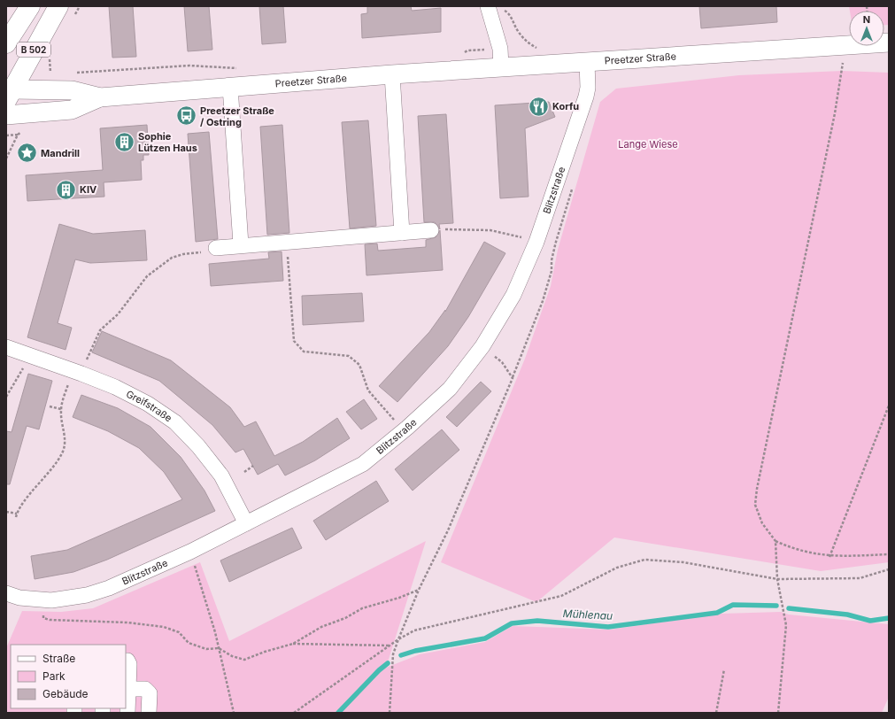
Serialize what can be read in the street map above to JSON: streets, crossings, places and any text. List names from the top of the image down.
{
  "streets": {
    "main road": ["B 502"],
    "street": ["Preetzer Straße", "Blitzstraße", "Greifstraße"]
  },
  "crossings": [
    ["B 502", "Preetzer Straße"],
    ["Preetzer Straße", "Blitzstraße"],
    ["Blitzstraße", "Greifstraße"]
  ],
  "water": ["Mühlenau"],
  "parks": ["Lange Wiese"],
  "places": {
    "restaurant": ["Korfu"],
    "bus stop": ["Preetzer Straße / Ostring"],
    "building": ["Sophie Lützen Haus", "KIV"],
    "place": ["Mandrill"]
  },
  "legend": ["Straße", "Park", "Gebäude"],
  "north": "top"
}
